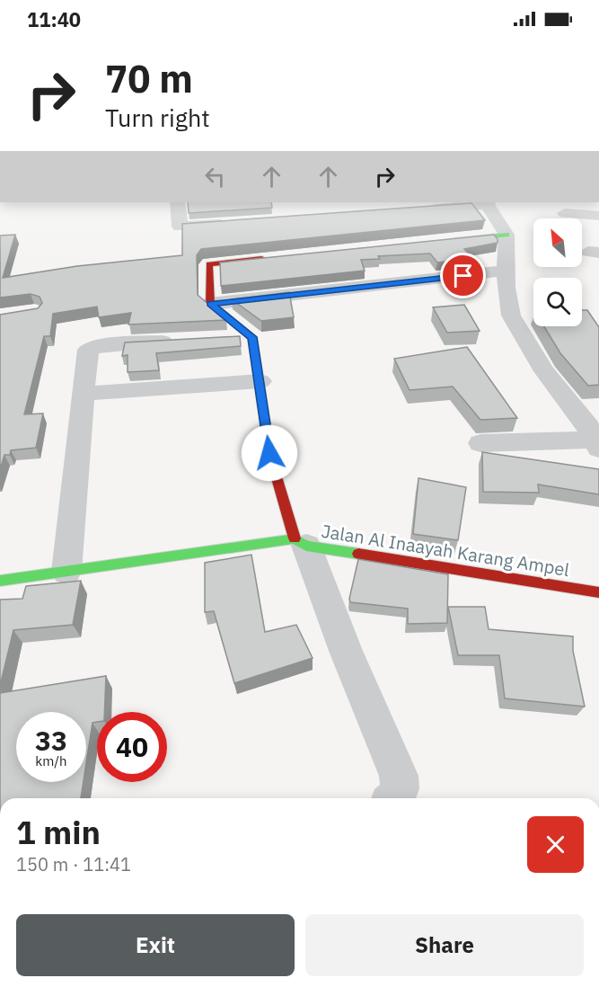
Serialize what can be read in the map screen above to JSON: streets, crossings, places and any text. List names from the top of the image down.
{
  "streets": {
    "street": ["Jalan Al Inaayah Karang Ampel"]
  },
  "north": "top left",
  "page": {
    "status": "11:40",
    "turn": ["70 m", "Turn right"],
    "speed": "33 km/h",
    "limit": "40",
    "heading": ["1 min", "150 m · 11:41"],
    "buttons": ["Exit", "Share"]
  }
}
